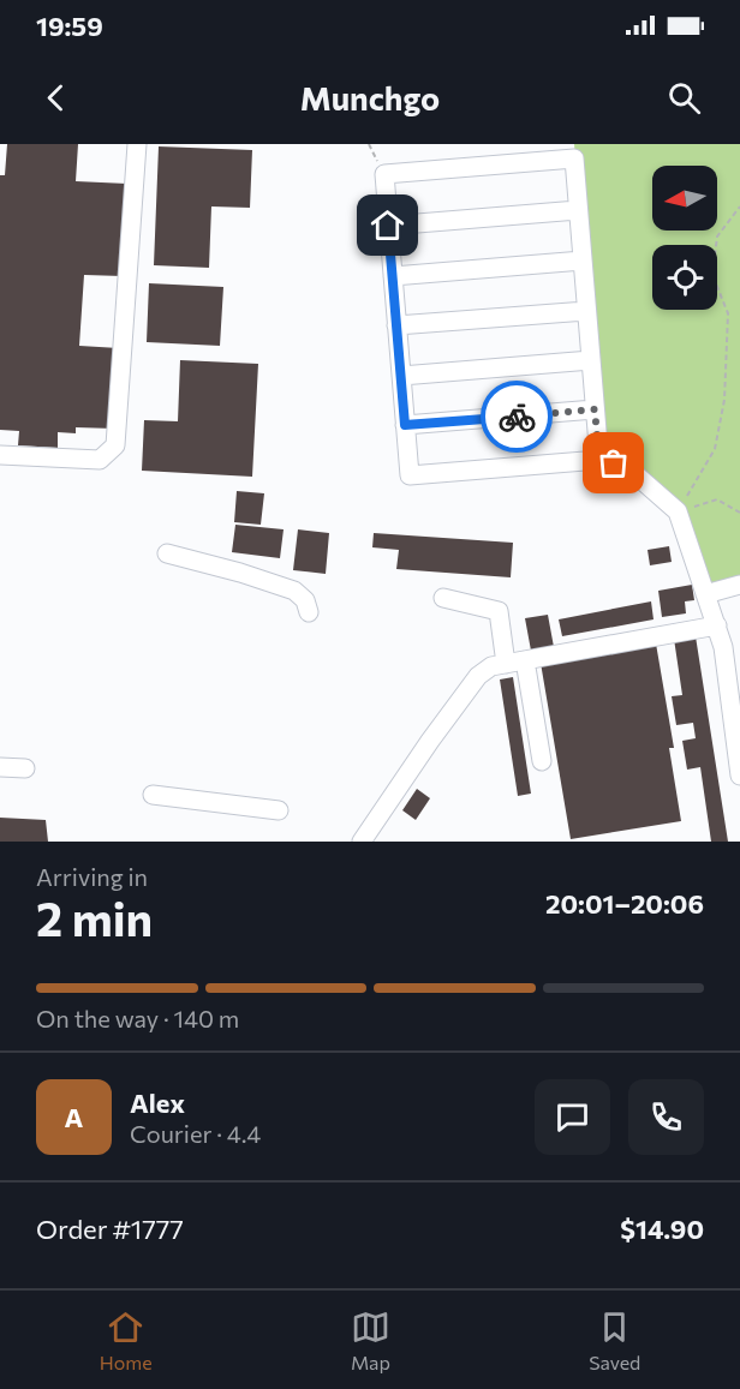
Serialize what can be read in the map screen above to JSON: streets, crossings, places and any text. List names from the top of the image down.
{
  "north": "left",
  "page": {
    "status": "19:59",
    "header": "Munchgo",
    "heading": ["2 min", "Arriving in", "20:01–20:06"],
    "panel": [
      "Alex",
      "Courier · 4.4",
      "Order #1777",
      "$14.90"
    ],
    "bar": "On the way · 140 m",
    "round": "A",
    "tabs": ["Home", "Map", "Saved"]
  }
}
